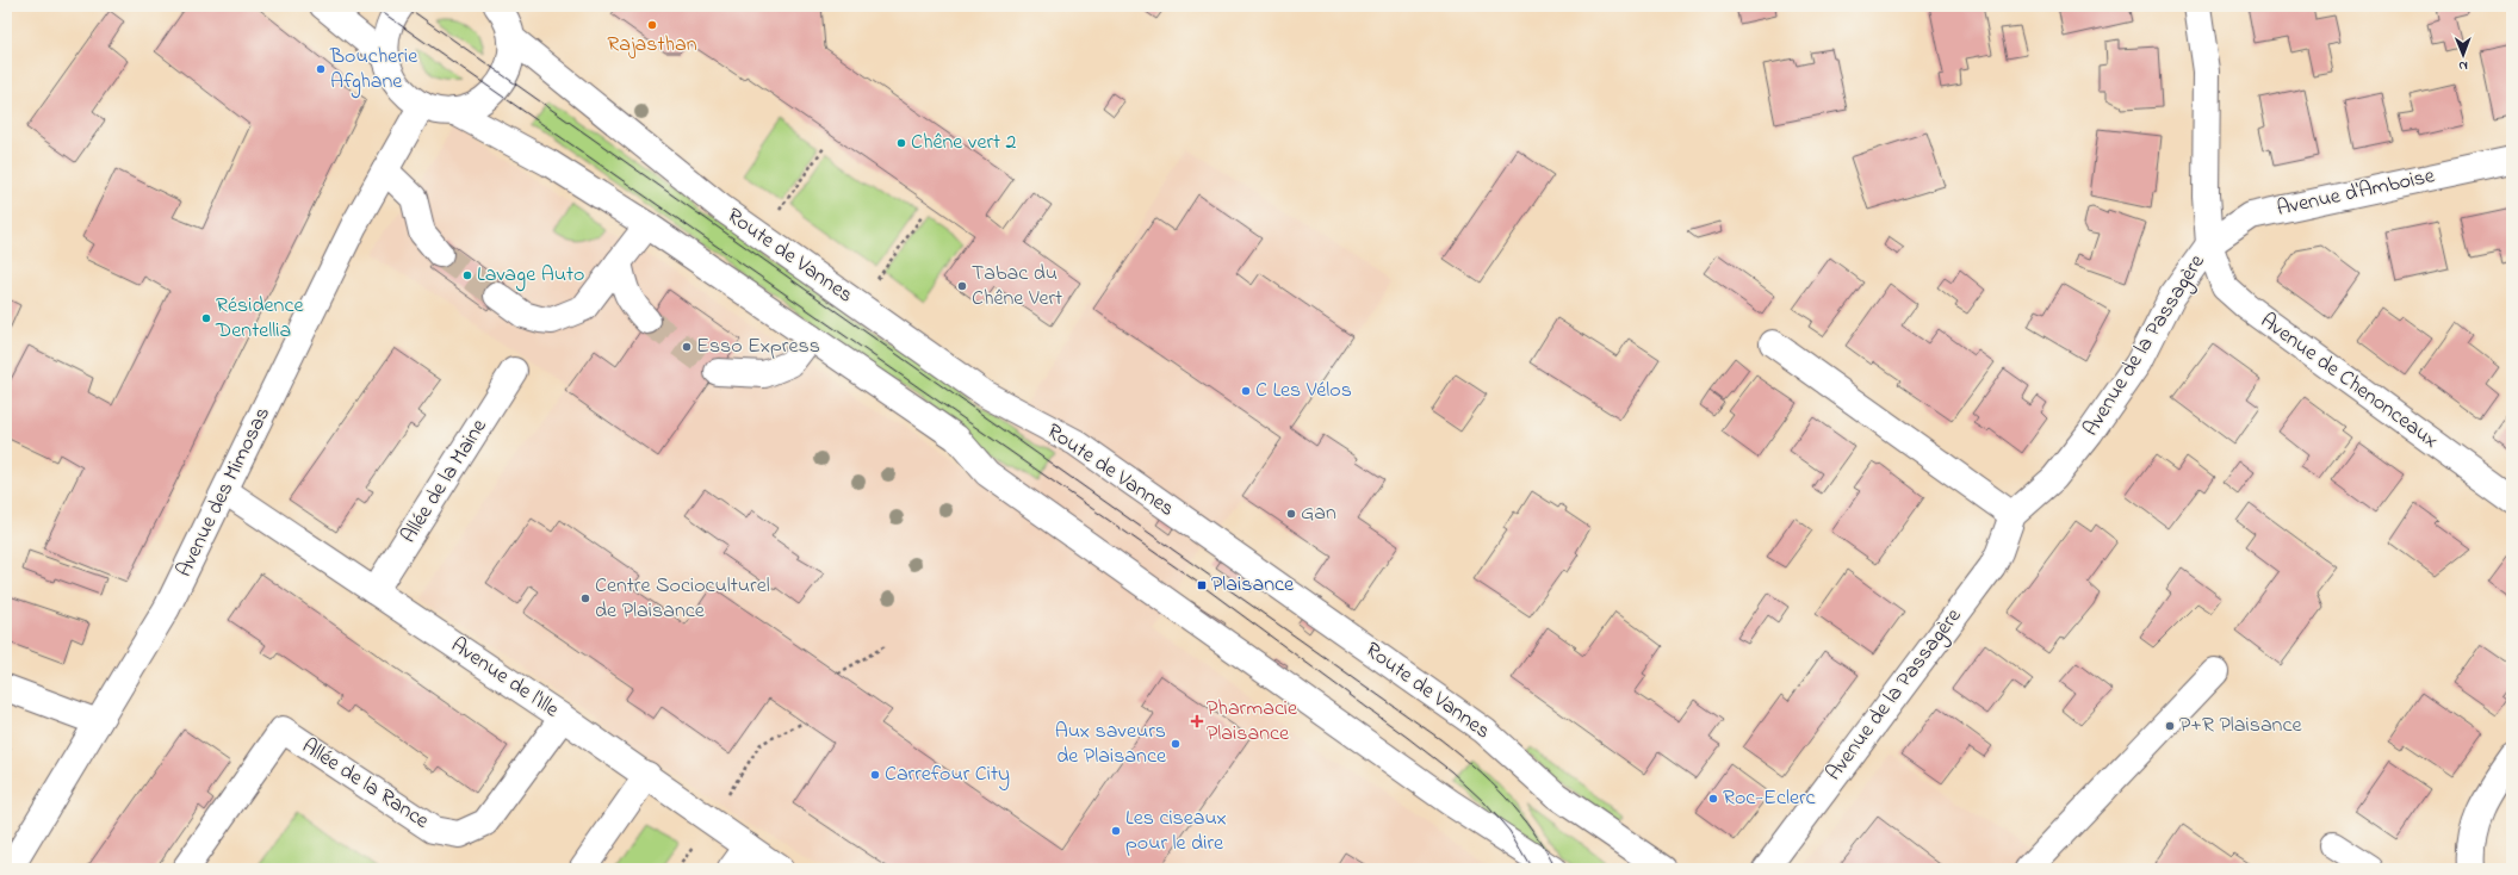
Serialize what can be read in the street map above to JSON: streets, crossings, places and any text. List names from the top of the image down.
{
  "streets": {
    "street": [
      "Avenue d'Amboise",
      "Route de Vannes",
      "Avenue de la Passagère",
      "Avenue de Chenonceaux",
      "Allée de la Maine",
      "Avenue des Mimosas",
      "Avenue de l'Ille",
      "Allée de la Rance"
    ]
  },
  "crossings": [
    ["Avenue d'Amboise", "Avenue de la Passagère"],
    ["Avenue d'Amboise", "Avenue de Chenonceaux"],
    ["Avenue de la Passagère", "Avenue de Chenonceaux"],
    ["Allée de la Maine", "Avenue de l'Ille"],
    ["Avenue des Mimosas", "Avenue de l'Ille"],
    ["Avenue de l'Ille", "Allée de la Rance"]
  ],
  "places": {
    "other": [
      "Rajasthan",
      "Boucherie Afghane",
      "Chêne vert 2",
      "Lavage Auto",
      "Tabac du Chêne Vert",
      "Résidence Dentellia",
      "Esso Express",
      "C Les Vélos",
      "Gan",
      "Centre Socioculturel de Plaisance",
      "P+R Plaisance",
      "Aux saveurs de Plaisance",
      "Carrefour City",
      "Roc-Eclerc",
      "Les ciseaux pour le dire"
    ],
    "transit": ["Plaisance"],
    "health": ["Pharmacie Plaisance"]
  },
  "north": "bottom"
}
